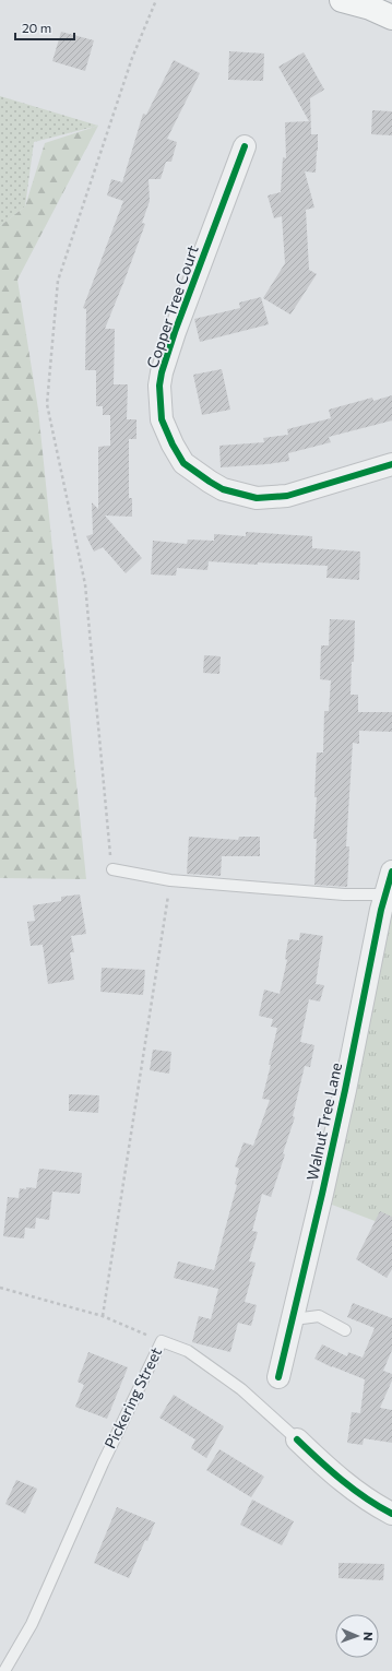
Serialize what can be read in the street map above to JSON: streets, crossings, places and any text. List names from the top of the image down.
{
  "streets": {
    "street": ["Copper Tree Court", "Walnut Tree Lane", "Pickering Street"]
  },
  "scale_bar": "20 m",
  "north": "right"
}
